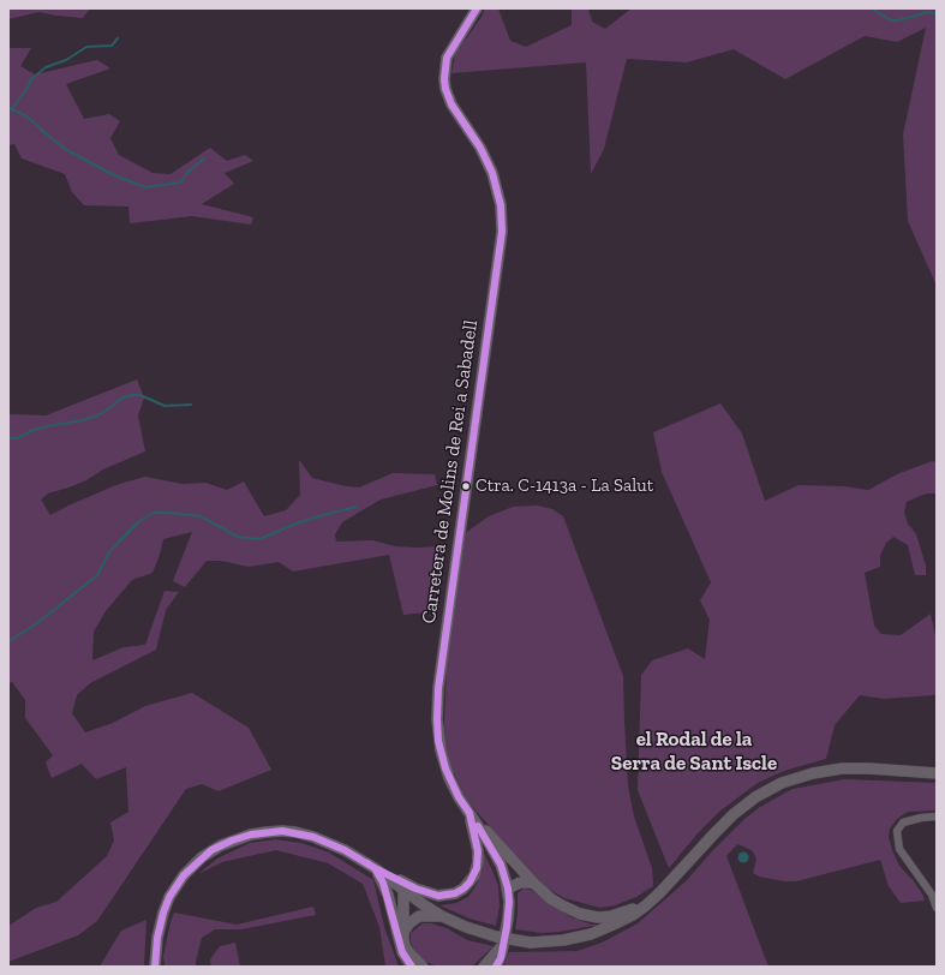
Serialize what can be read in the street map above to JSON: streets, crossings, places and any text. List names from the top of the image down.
{
  "streets": {
    "main road": ["Carretera de Molins de Rei a Sabadell"]
  },
  "districts": ["el Rodal de la Serra de Sant Iscle"],
  "places": ["Ctra. C-1413a - La Salut"]
}
